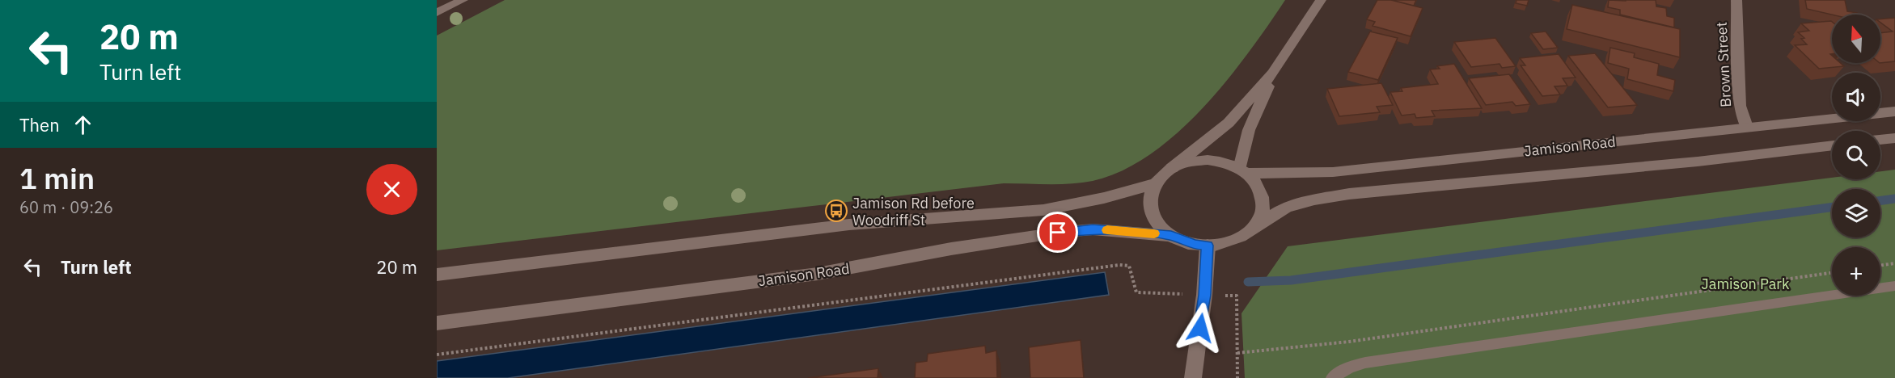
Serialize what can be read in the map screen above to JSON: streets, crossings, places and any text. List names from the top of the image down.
{
  "streets": {
    "main road": ["Brown Street", "Jamison Road"]
  },
  "crossings": [
    ["Brown Street", "Jamison Road"]
  ],
  "parks": ["Jamison Park"],
  "places": {
    "bus stop": ["Jamison Rd before Woodriff St"]
  },
  "north": "top",
  "page": {
    "turn": ["20 m", "Turn left"],
    "map_buttons": "+",
    "then": "Then",
    "heading": ["1 min", "60 m · 09:26"],
    "list": [
      {
        "name": "Turn left",
        "value": "20 m"
      }
    ]
  }
}
